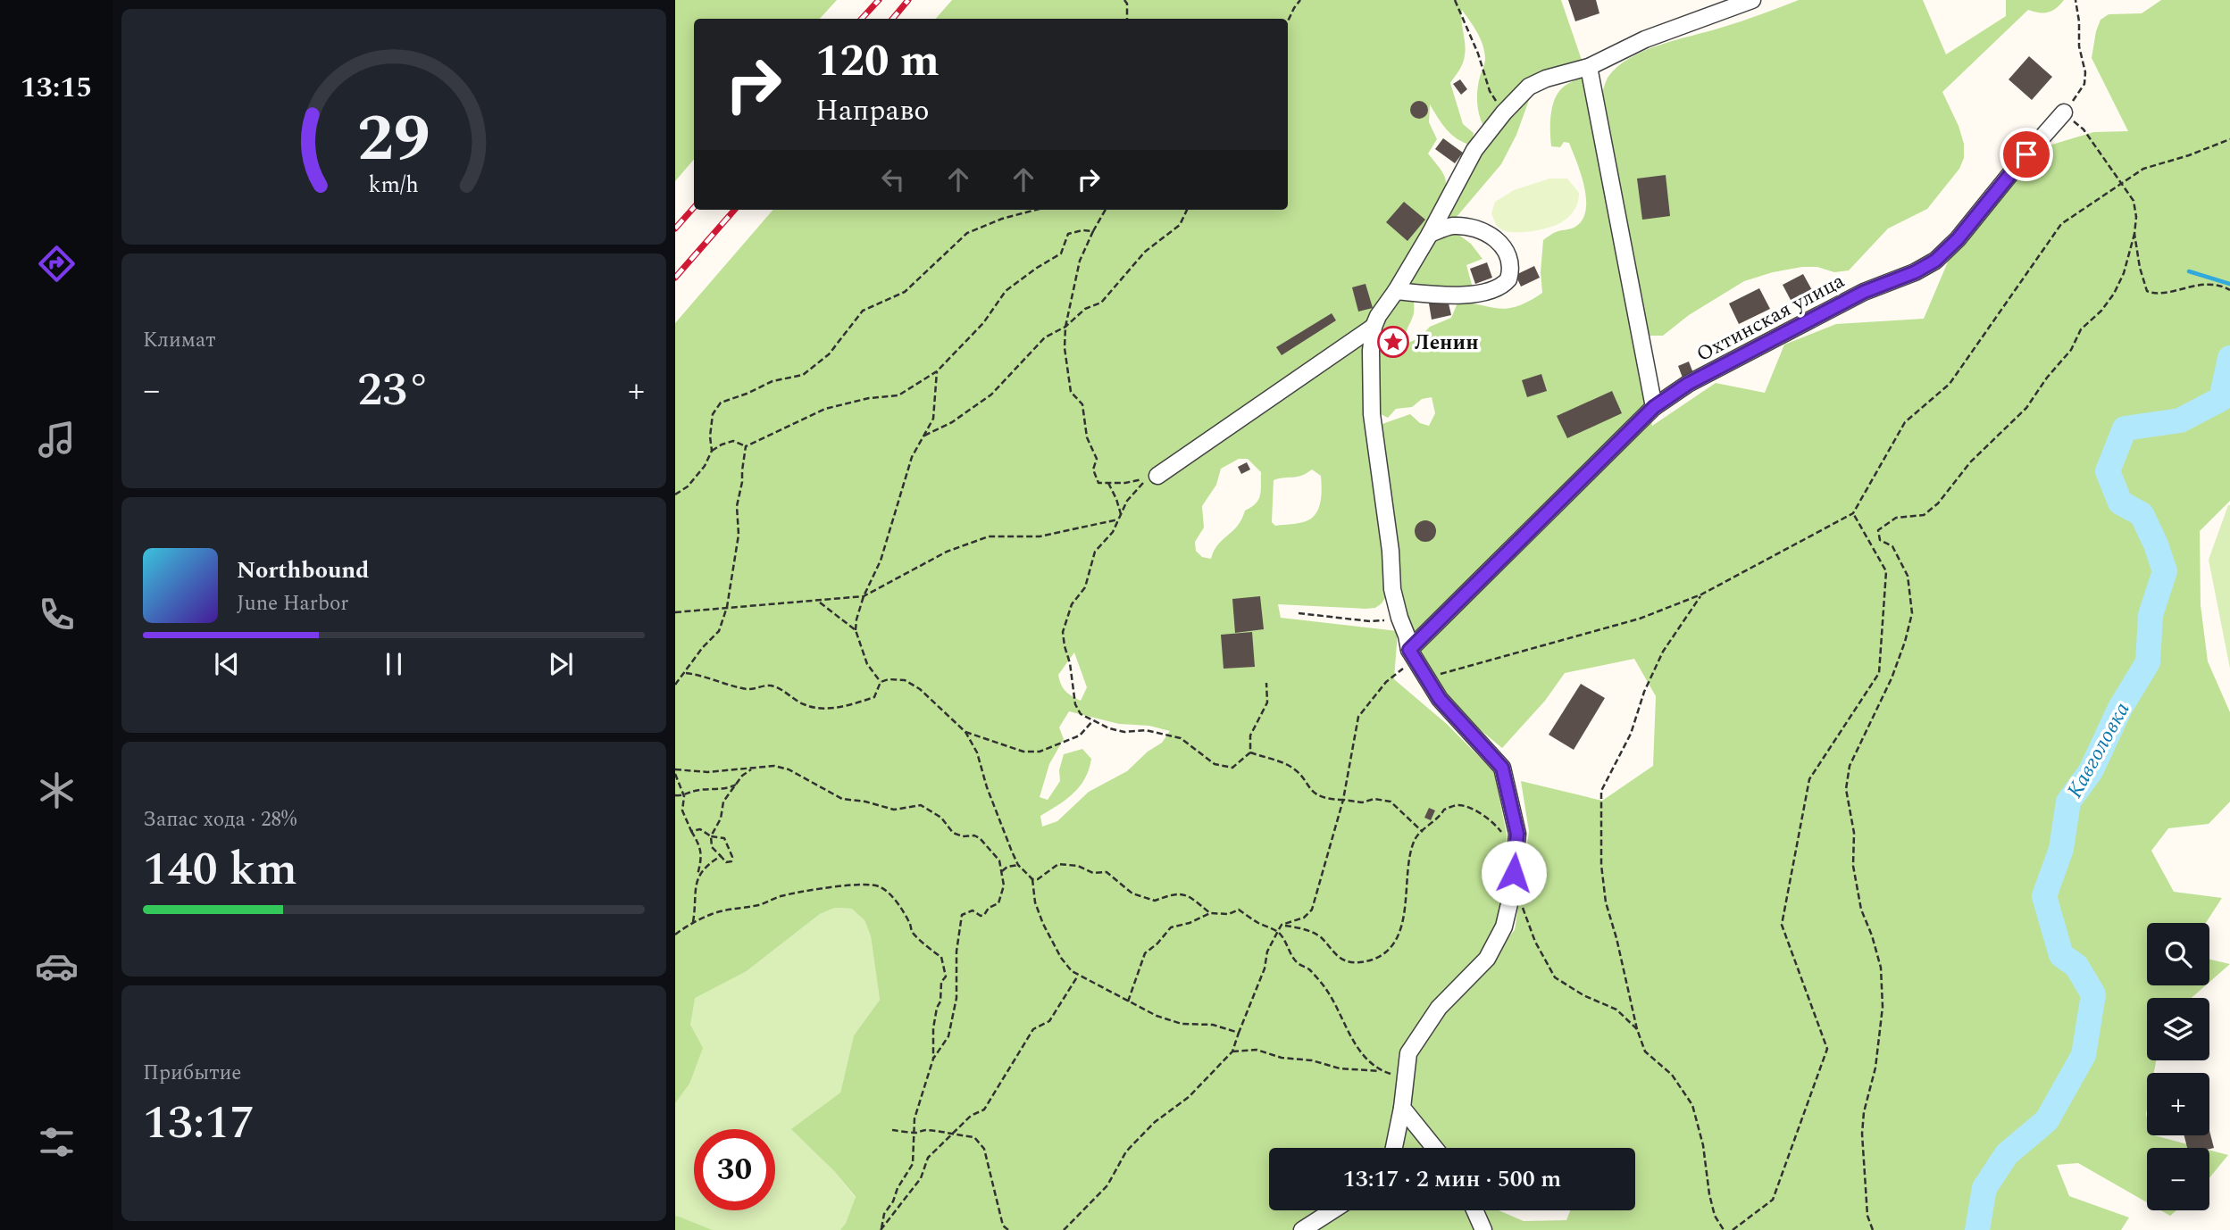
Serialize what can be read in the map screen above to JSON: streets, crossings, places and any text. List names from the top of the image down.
{
  "streets": {
    "street": ["Охтинская улица"]
  },
  "water": ["Кавголовка"],
  "places": {
    "place": ["Ленин"]
  },
  "page": {
    "tabs": "13:15",
    "turn": ["120 m", "Направо"],
    "tile": [
      "Климат",
      ["Запас хода · 28%", "140 km"],
      ["Прибытие", "13:17"]
    ],
    "heat": ["−", "23°", "+"],
    "song": ["Northbound", "June Harbor"],
    "map_buttons": ["+", "−"],
    "limit": "30",
    "trip": "13:17 · 2 мин · 500 m",
    "gauge": ["29", "km/h"]
  }
}
